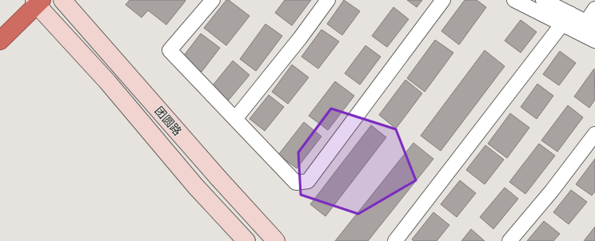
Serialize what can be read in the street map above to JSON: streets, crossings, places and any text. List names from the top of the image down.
{
  "streets": {
    "street": ["团圆路"]
  }
}
